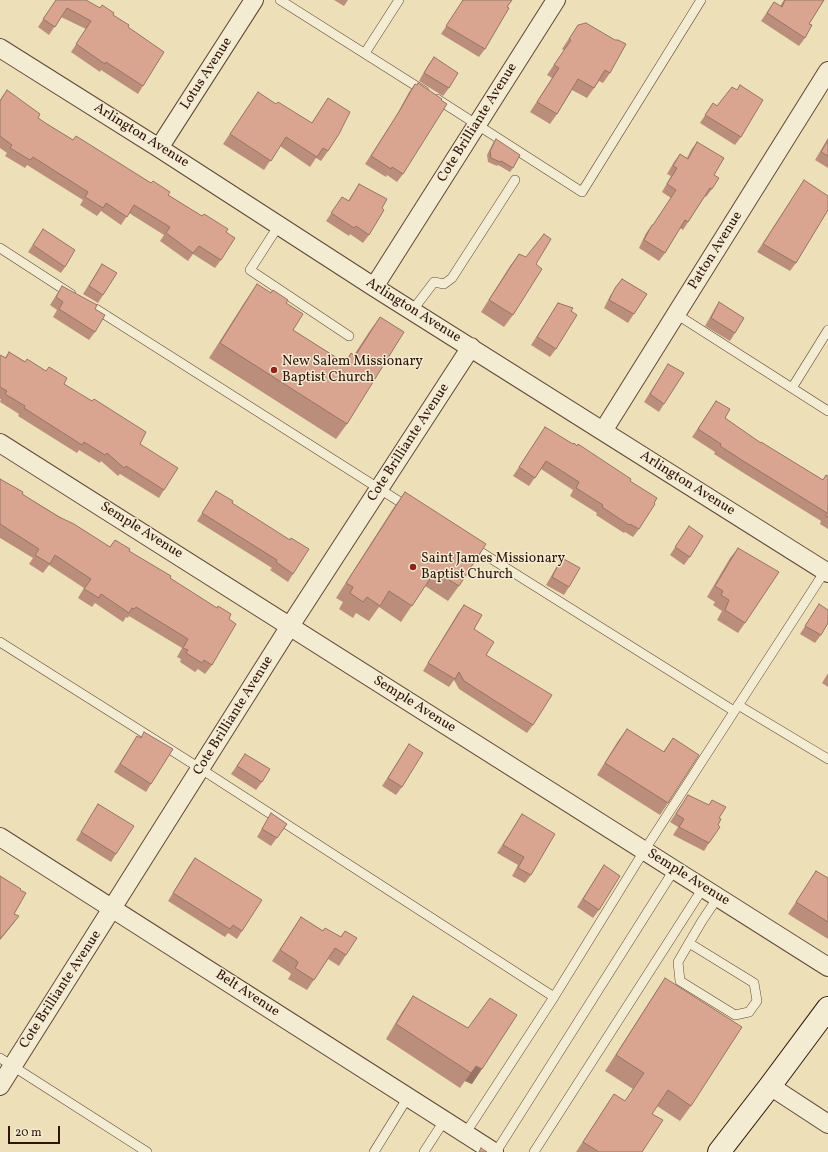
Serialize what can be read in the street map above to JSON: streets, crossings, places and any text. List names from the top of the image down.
{
  "streets": {
    "street": [
      "Lotus Avenue",
      "Cote Brilliante Avenue",
      "Arlington Avenue",
      "Patton Avenue",
      "Semple Avenue",
      "Belt Avenue"
    ]
  },
  "crossings": [
    ["Lotus Avenue", "Arlington Avenue"],
    ["Cote Brilliante Avenue", "Arlington Avenue"],
    ["Cote Brilliante Avenue", "Semple Avenue"],
    ["Cote Brilliante Avenue", "Belt Avenue"],
    ["Arlington Avenue", "Patton Avenue"]
  ],
  "places": ["New Salem Missionary Baptist Church", "Saint James Missionary Baptist Church"],
  "scale_bar": "20 m"
}
